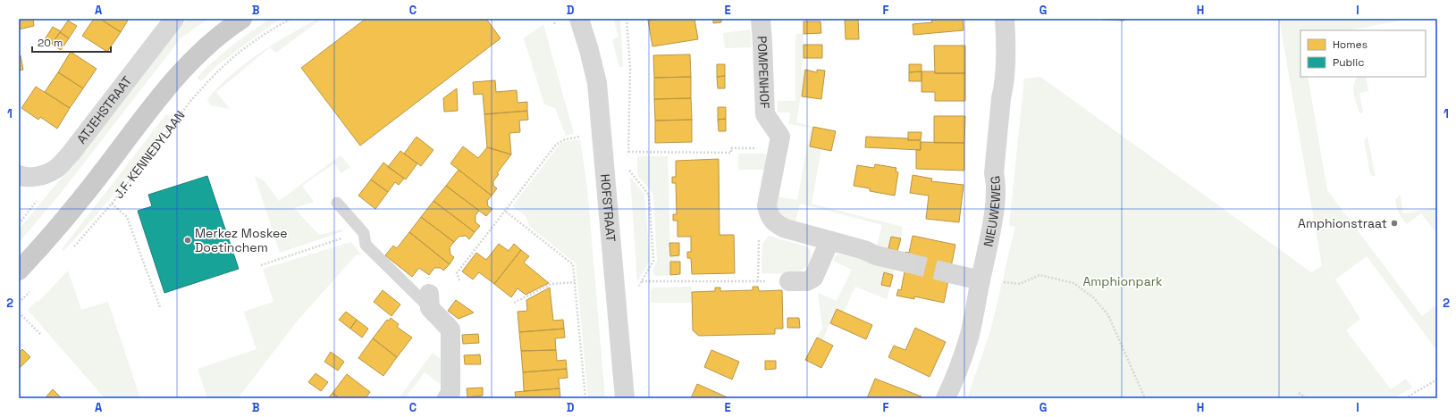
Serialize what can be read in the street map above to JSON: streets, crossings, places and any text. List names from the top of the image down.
{
  "streets": {
    "main road": ["J.F. KENNEDYLAAN"],
    "street": [
      "POMPENHOF",
      "ATJEHSTRAAT",
      "HOFSTRAAT",
      "NIEUWEWEG"
    ]
  },
  "parks": ["Amphionpark"],
  "places": ["Amphionstraat", "Merkez Moskee Doetinchem"],
  "legend": ["Homes", "Public"],
  "scale_bar": "20 m",
  "grid": {
    "columns": [
      "A",
      "B",
      "C",
      "D",
      "E",
      "F",
      "G",
      "H",
      "I"
    ],
    "rows": ["1", "2"]
  }
}
